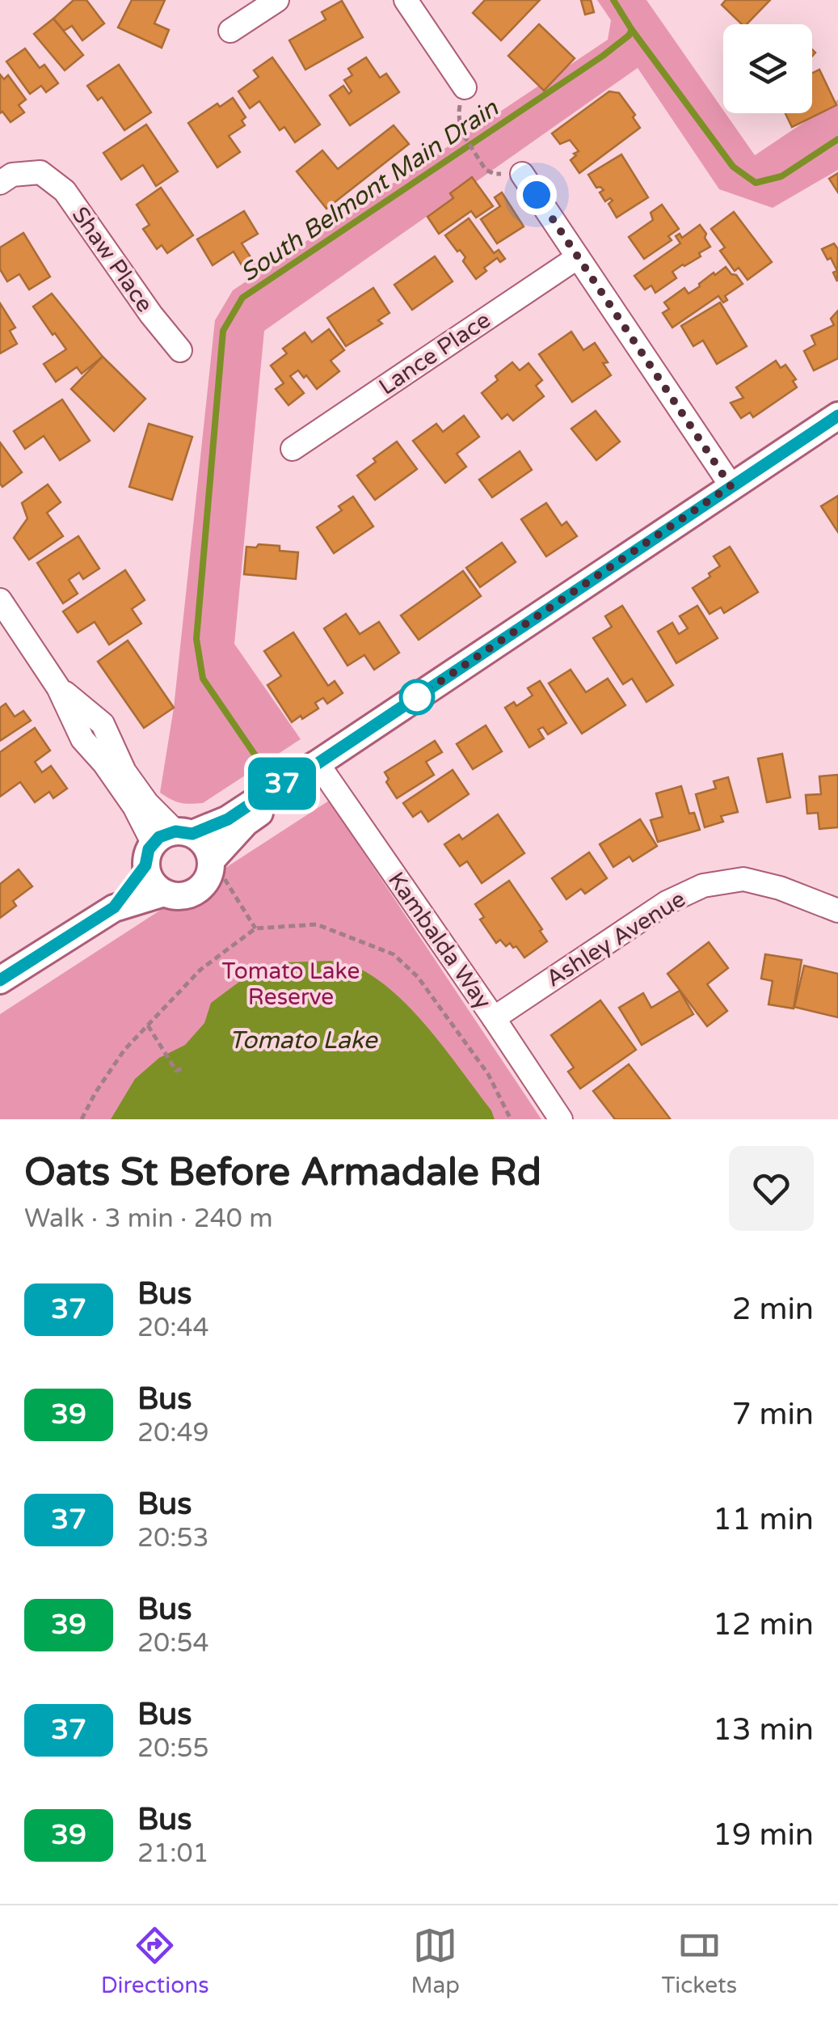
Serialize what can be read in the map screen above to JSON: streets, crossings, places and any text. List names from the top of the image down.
{
  "streets": {
    "street": [
      "Shaw Place",
      "Lance Place",
      "Ashley Avenue",
      "Kambalda Way"
    ]
  },
  "crossings": [
    ["Ashley Avenue", "Kambalda Way"]
  ],
  "water": ["South Belmont Main Drain", "Tomato Lake"],
  "parks": ["Tomato Lake Reserve"],
  "lines": ["bus line 37"],
  "page": {
    "on_map": "37",
    "heading": ["Oats St Before Armadale Rd", "Walk · 3 min · 240 m"],
    "list": [
      {
        "mark": "37",
        "name": "Bus",
        "note": "20:44",
        "value": "2 min"
      },
      {
        "mark": "39",
        "name": "Bus",
        "note": "20:49",
        "value": "7 min"
      },
      {
        "mark": "37",
        "name": "Bus",
        "note": "20:53",
        "value": "11 min"
      },
      {
        "mark": "39",
        "name": "Bus",
        "note": "20:54",
        "value": "12 min"
      },
      {
        "mark": "37",
        "name": "Bus",
        "note": "20:55",
        "value": "13 min"
      },
      {
        "mark": "39",
        "name": "Bus",
        "note": "21:01",
        "value": "19 min"
      }
    ],
    "tabs": ["Directions", "Map", "Tickets"]
  }
}
